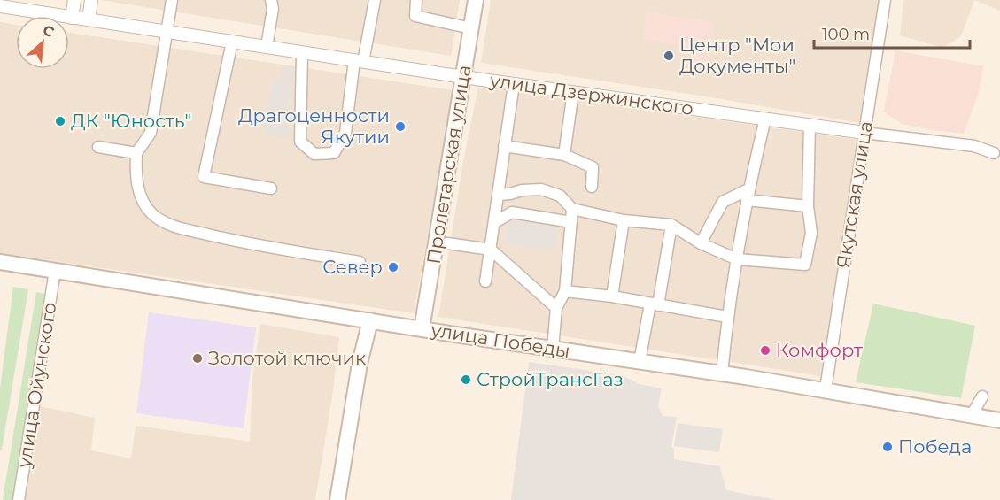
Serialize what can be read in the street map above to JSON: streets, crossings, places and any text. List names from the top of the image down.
{
  "streets": {
    "main road": ["Пролетарская улица", "улица Победы"],
    "street": ["улица Дзержинского", "Якутская улица", "улица Ойунского"]
  },
  "crossings": [
    ["улица Дзержинского", "Пролетарская улица"],
    ["улица Дзержинского", "Якутская улица"],
    ["Пролетарская улица", "улица Победы"],
    ["Якутская улица", "улица Победы"],
    ["улица Победы", "улица Ойунского"]
  ],
  "places": [
    "Центр \"Мои Документы\"",
    "ДК \"Юность\"",
    "Драгоценности Якутии",
    "Север",
    "Комфорт",
    "Золотой ключик",
    "СтройТрансГаз",
    "Победа"
  ],
  "scale_bar": "100 m",
  "north": "top right"
}
